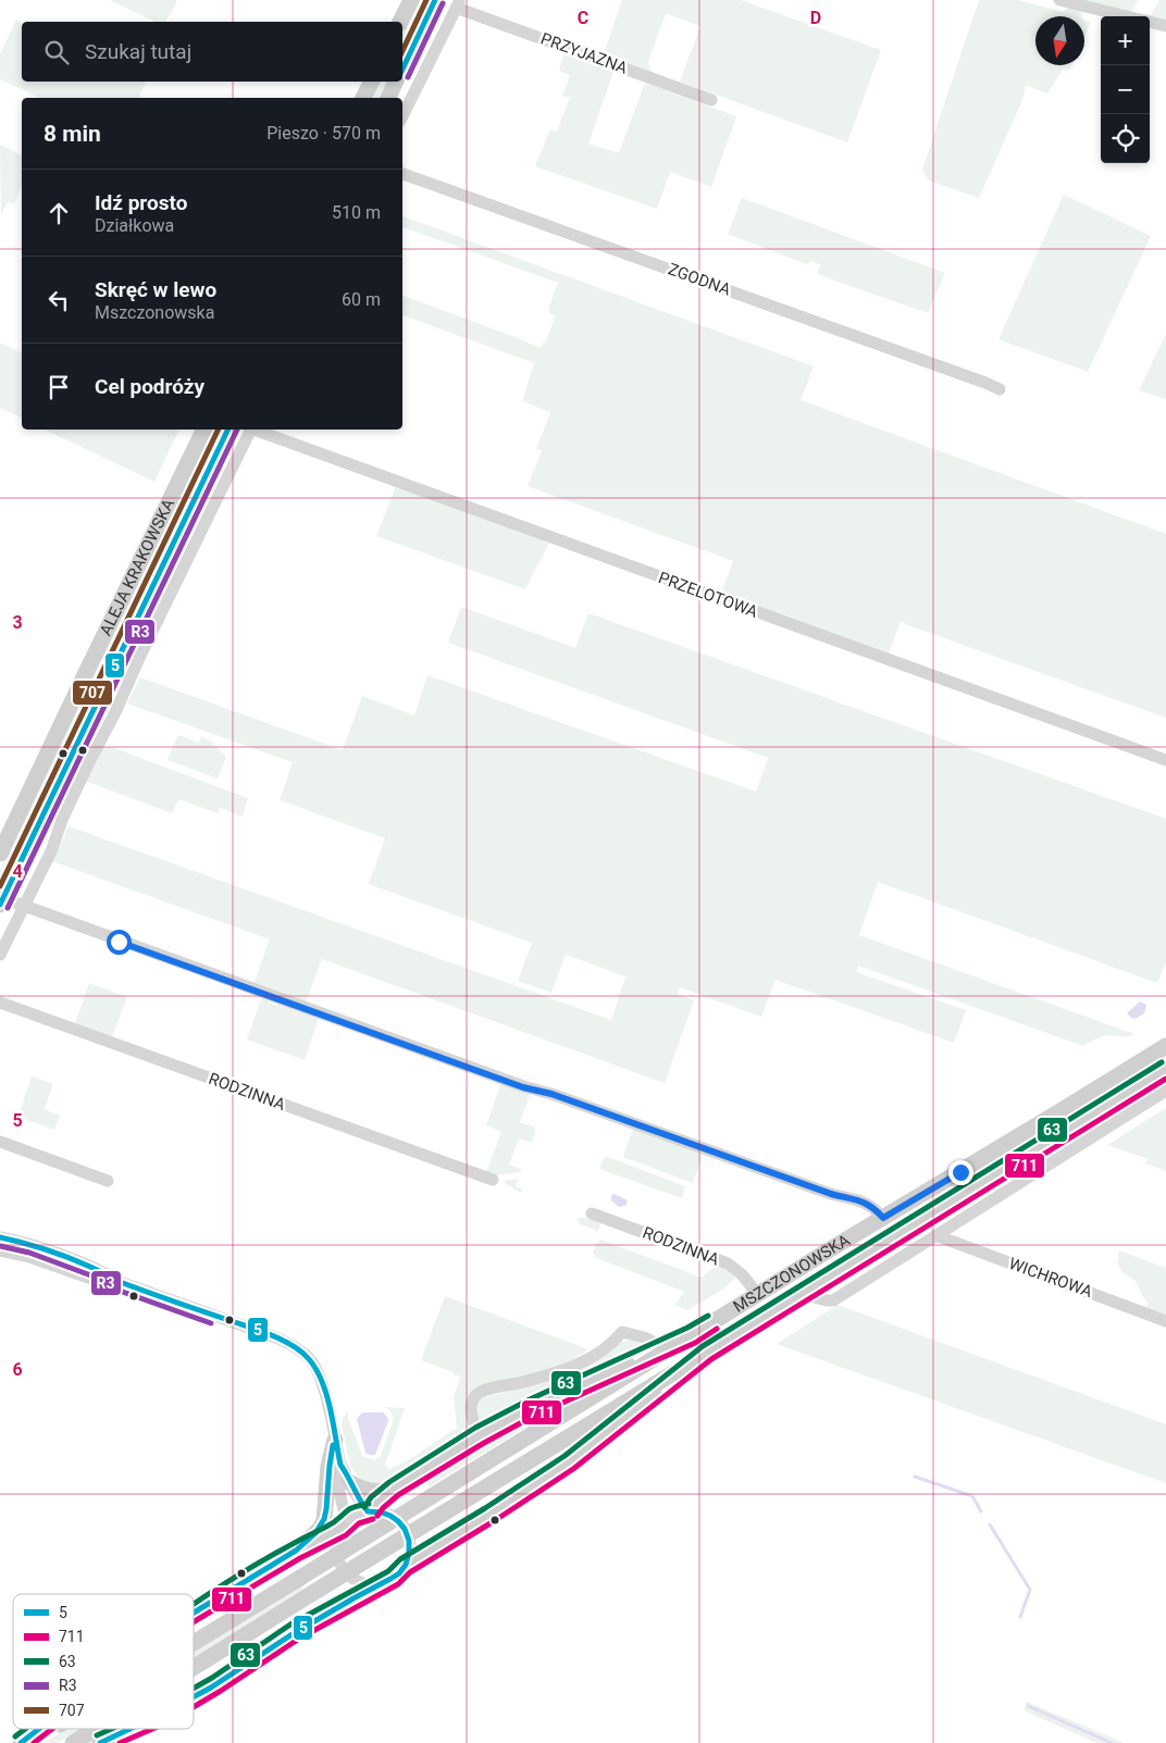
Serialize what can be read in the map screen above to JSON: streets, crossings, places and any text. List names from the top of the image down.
{
  "streets": {
    "main road": ["ALEJA KRAKOWSKA", "MSZCZONOWSKA"],
    "street": [
      "PRZYJAZNA",
      "ZGODNA",
      "PRZELOTOWA",
      "RODZINNA",
      "WICHROWA"
    ]
  },
  "crossings": [
    ["RODZINNA", "MSZCZONOWSKA"]
  ],
  "lines": [
    "transit line 5",
    "transit line 707",
    "transit line R3",
    "transit line 63",
    "transit line 711"
  ],
  "legend": [
    "5",
    "711",
    "63",
    "R3",
    "707"
  ],
  "north": "bottom",
  "page": {
    "map_buttons": ["+", "−"],
    "search": "Szukaj tutaj",
    "heading": ["8 min", "Pieszo · 570 m"],
    "list": [
      ["Idź prosto", "Działkowa", "510 m"],
      ["Skręć w lewo", "Mszczonowska", "60 m"],
      "Cel podróży"
    ]
  },
  "grid": {
    "columns": ["C", "D"],
    "rows": [
      "3",
      "4",
      "5",
      "6"
    ]
  }
}
